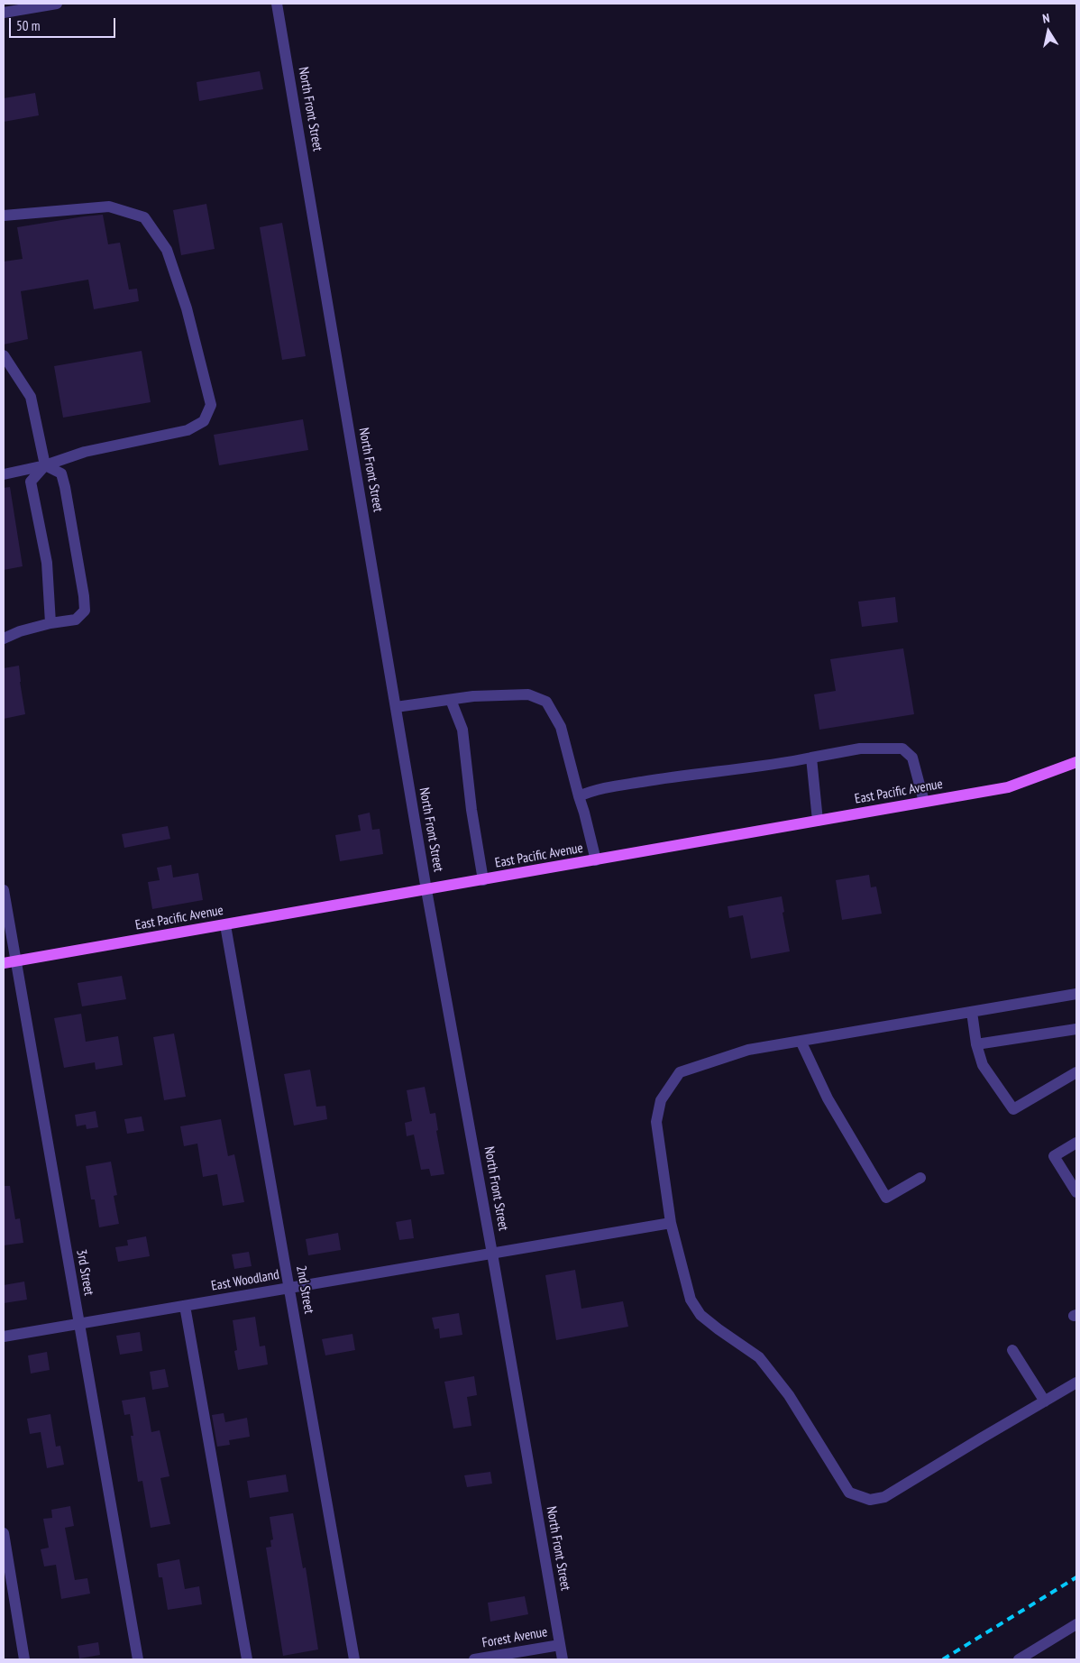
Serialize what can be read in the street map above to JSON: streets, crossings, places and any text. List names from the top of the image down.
{
  "streets": {
    "main road": ["East Pacific Avenue"],
    "street": [
      "North Front Street",
      "3rd Street",
      "East Woodland",
      "2nd Street",
      "Forest Avenue"
    ]
  },
  "crossings": [
    ["North Front Street", "East Pacific Avenue"],
    ["North Front Street", "East Woodland"],
    ["North Front Street", "Forest Avenue"],
    ["East Pacific Avenue", "3rd Street"],
    ["East Pacific Avenue", "2nd Street"],
    ["3rd Street", "East Woodland"],
    ["East Woodland", "2nd Street"]
  ],
  "scale_bar": "50 m",
  "north": "top"
}
